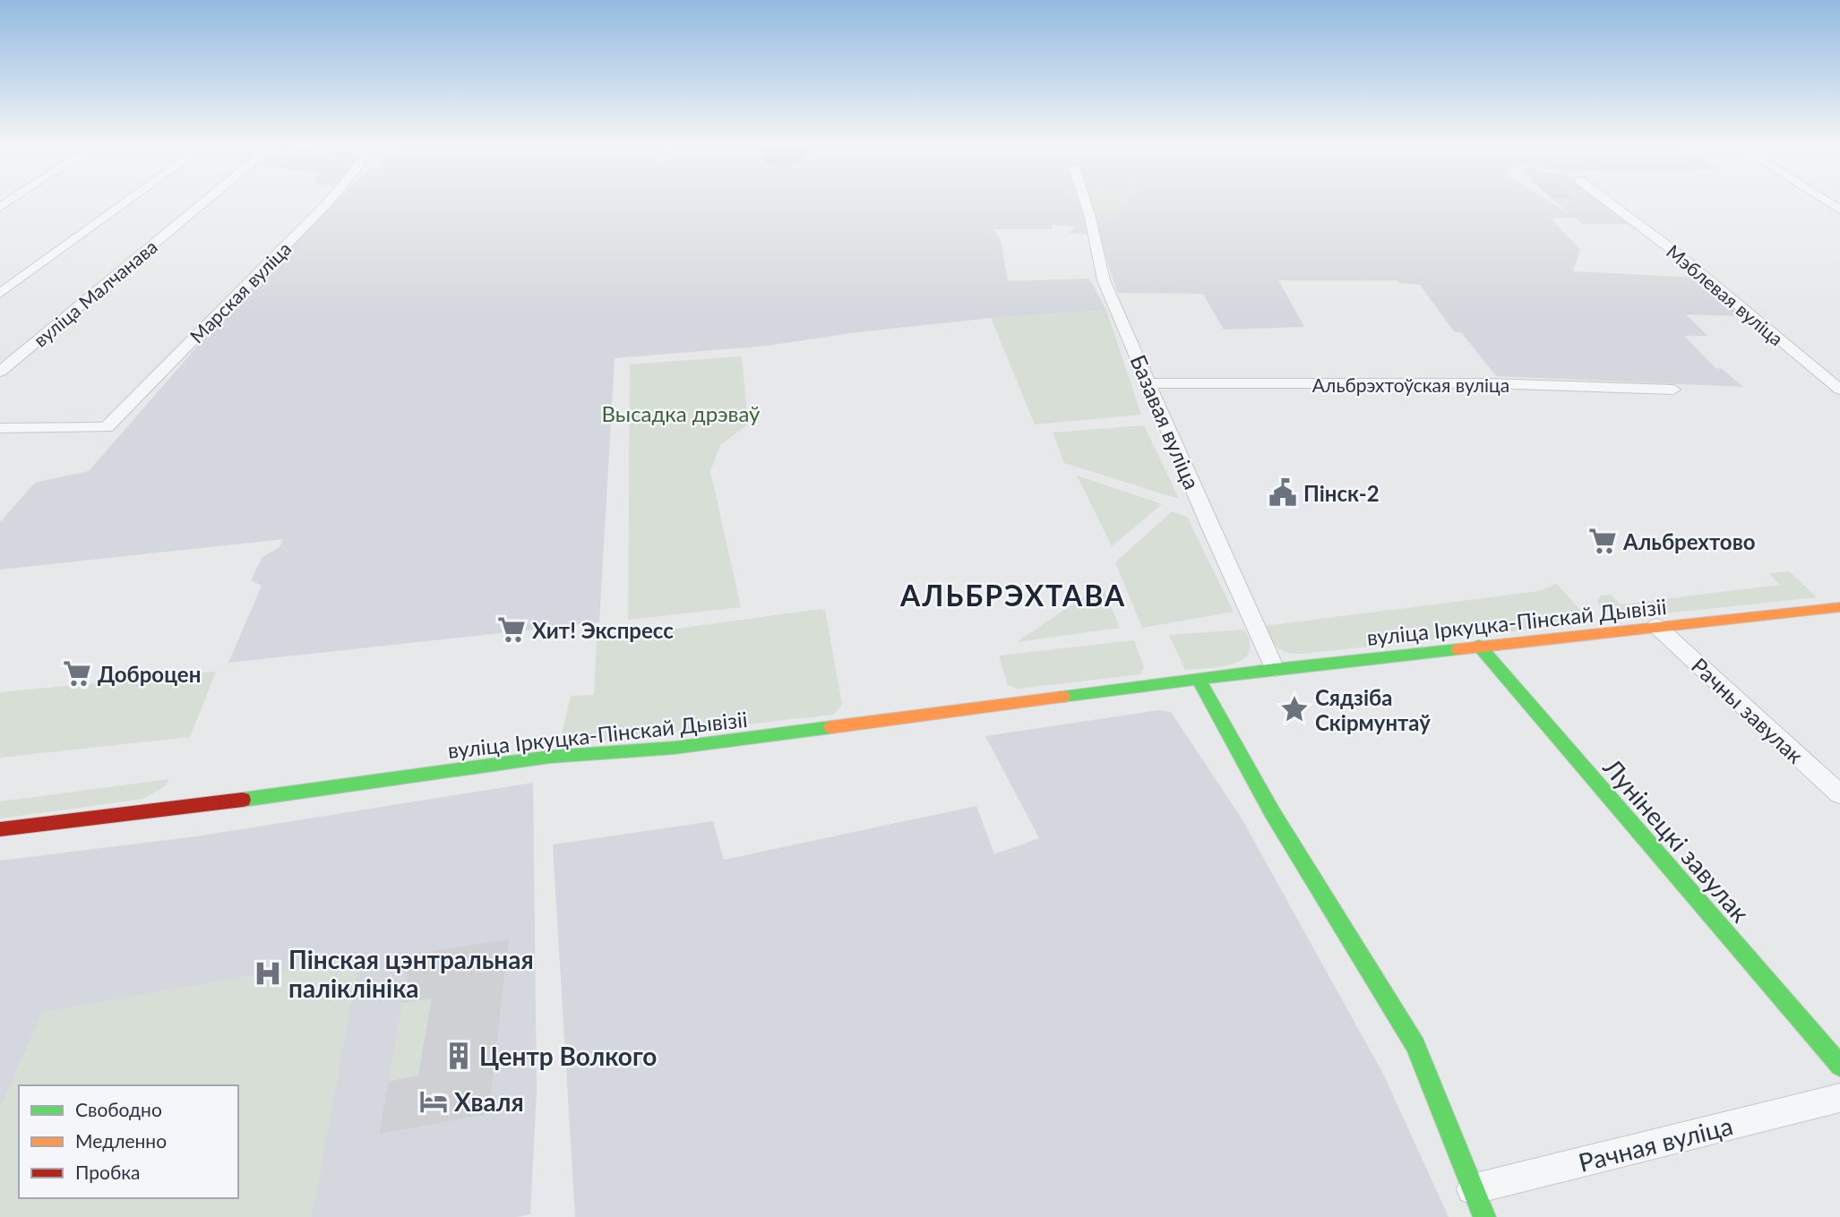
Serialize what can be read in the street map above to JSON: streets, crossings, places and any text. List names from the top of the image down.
{
  "streets": {
    "main road": ["вуліца Іркуцка-Пінскай Дывізіі", "Лунінецкі завулак"],
    "street": [
      "Марская вуліца",
      "вуліца Малчанава",
      "Мэблевая вуліца",
      "Альбрэхтоўская вуліца",
      "Базавая вуліца",
      "Рачны завулак",
      "Рачная вуліца"
    ]
  },
  "crossings": [
    ["Альбрэхтоўская вуліца", "Базавая вуліца"],
    ["Базавая вуліца", "вуліца Іркуцка-Пінскай Дывізіі"],
    ["вуліца Іркуцка-Пінскай Дывізіі", "Рачны завулак"],
    ["вуліца Іркуцка-Пінскай Дывізіі", "Лунінецкі завулак"]
  ],
  "districts": ["АЛЬБРЭХТАВА"],
  "parks": ["Высадка дрэваў"],
  "places": {
    "public building": ["Пінск-2"],
    "supermarket": ["Альбрехтово", "Хит! Экспресс", "Доброцен"],
    "place": ["Сядзіба Скірмунтаў"],
    "hospital": ["Пінская цэнтральная паліклініка"],
    "building": ["Центр Волкого"],
    "hotel": ["Хваля"]
  },
  "legend": ["Свободно", "Медленно", "Пробка"]
}
